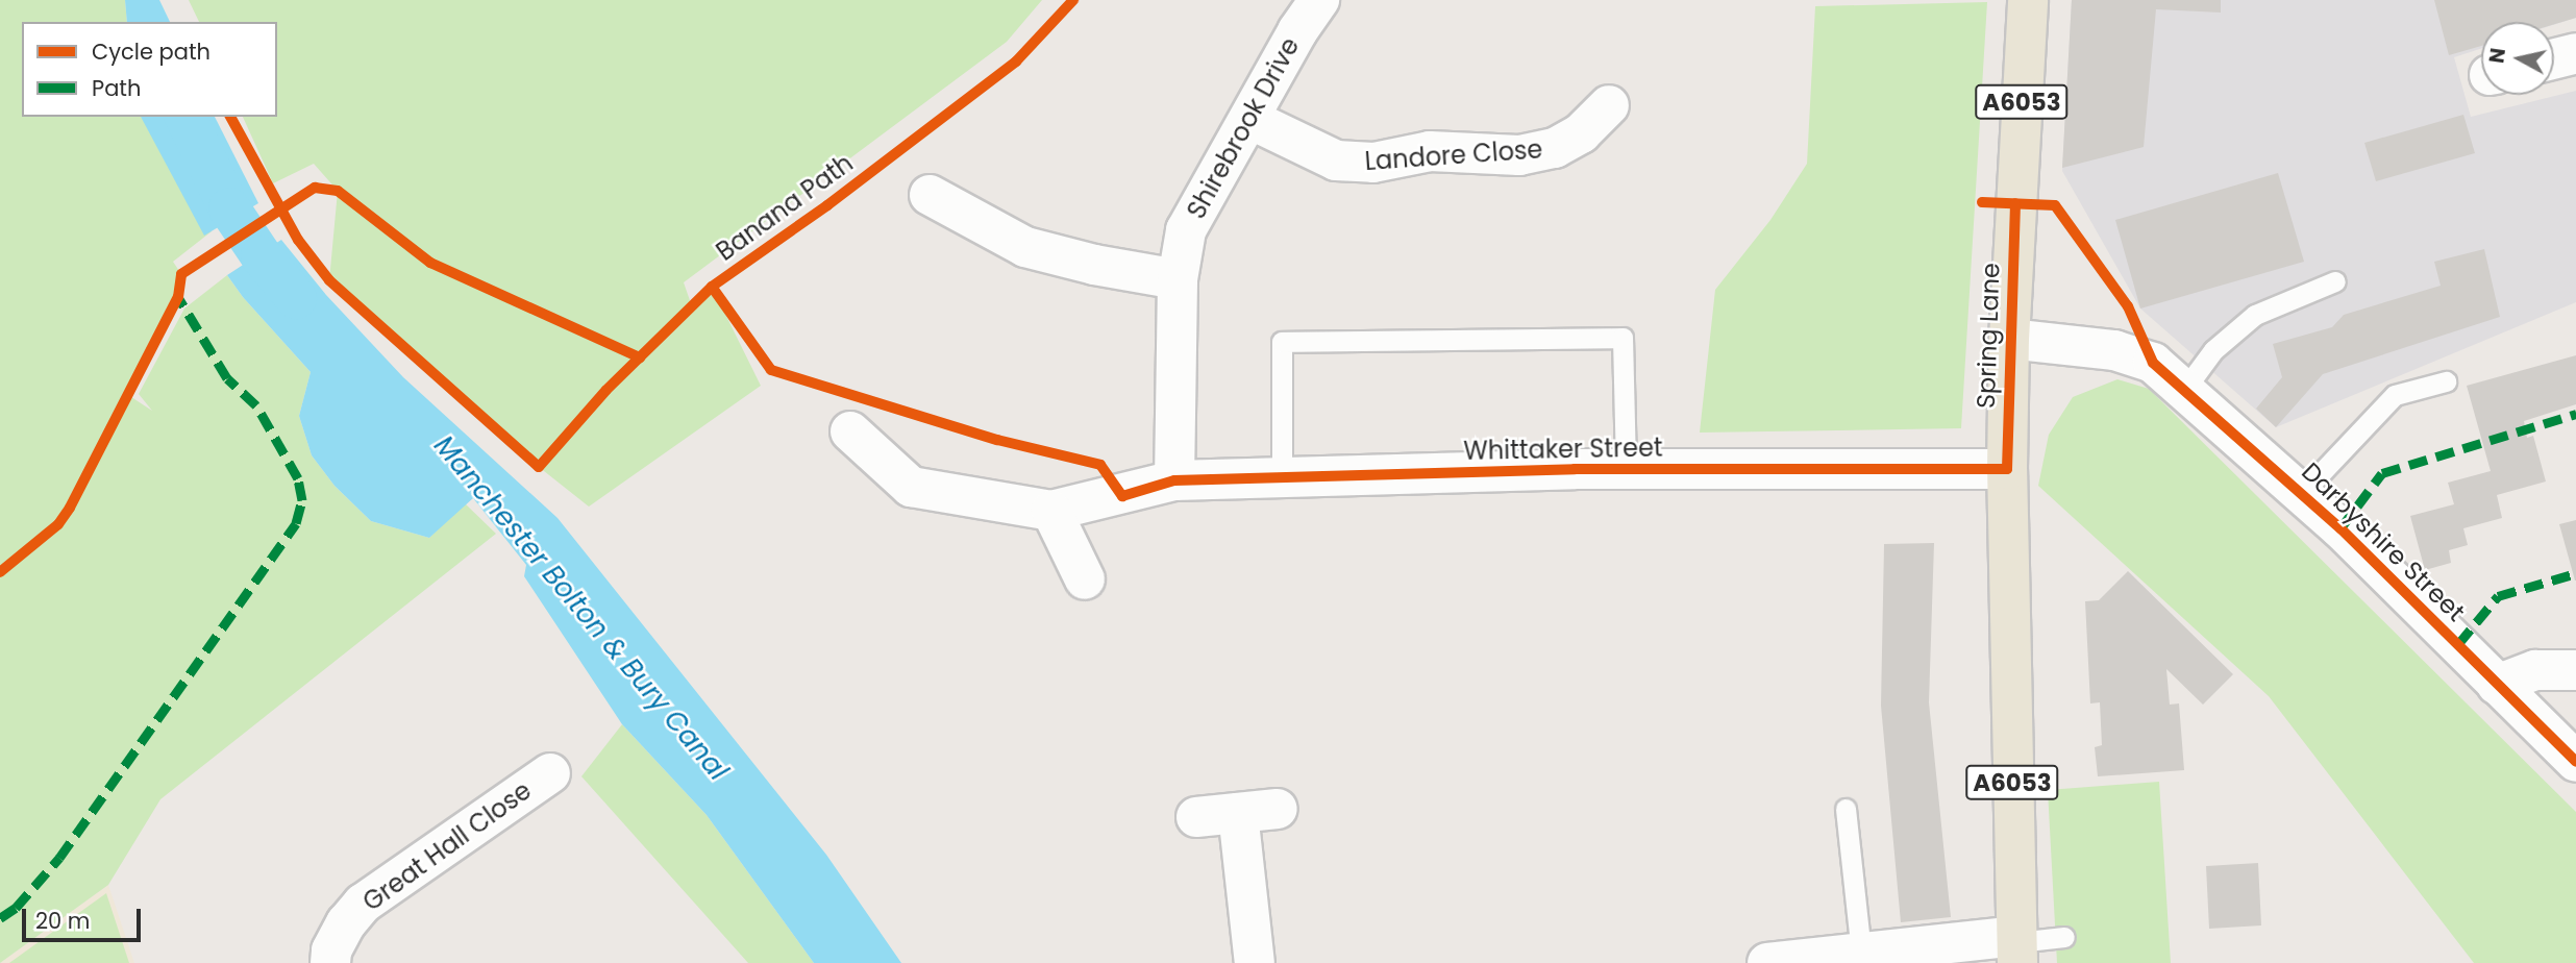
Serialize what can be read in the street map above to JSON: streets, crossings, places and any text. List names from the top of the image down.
{
  "streets": {
    "main road": ["A6053", "Spring Lane"],
    "street": [
      "Shirebrook Drive",
      "Landore Close",
      "Whittaker Street",
      "Darbyshire Street",
      "Great Hall Close"
    ],
    "cycle path": ["Banana Path"]
  },
  "crossings": [
    ["Shirebrook Drive", "Landore Close"],
    ["Shirebrook Drive", "Whittaker Street"],
    ["Spring Lane", "Whittaker Street"],
    ["Spring Lane", "Darbyshire Street"]
  ],
  "water": ["Manchester Bolton & Bury Canal"],
  "legend": ["Cycle path", "Path"],
  "scale_bar": "20 m",
  "north": "left"
}
